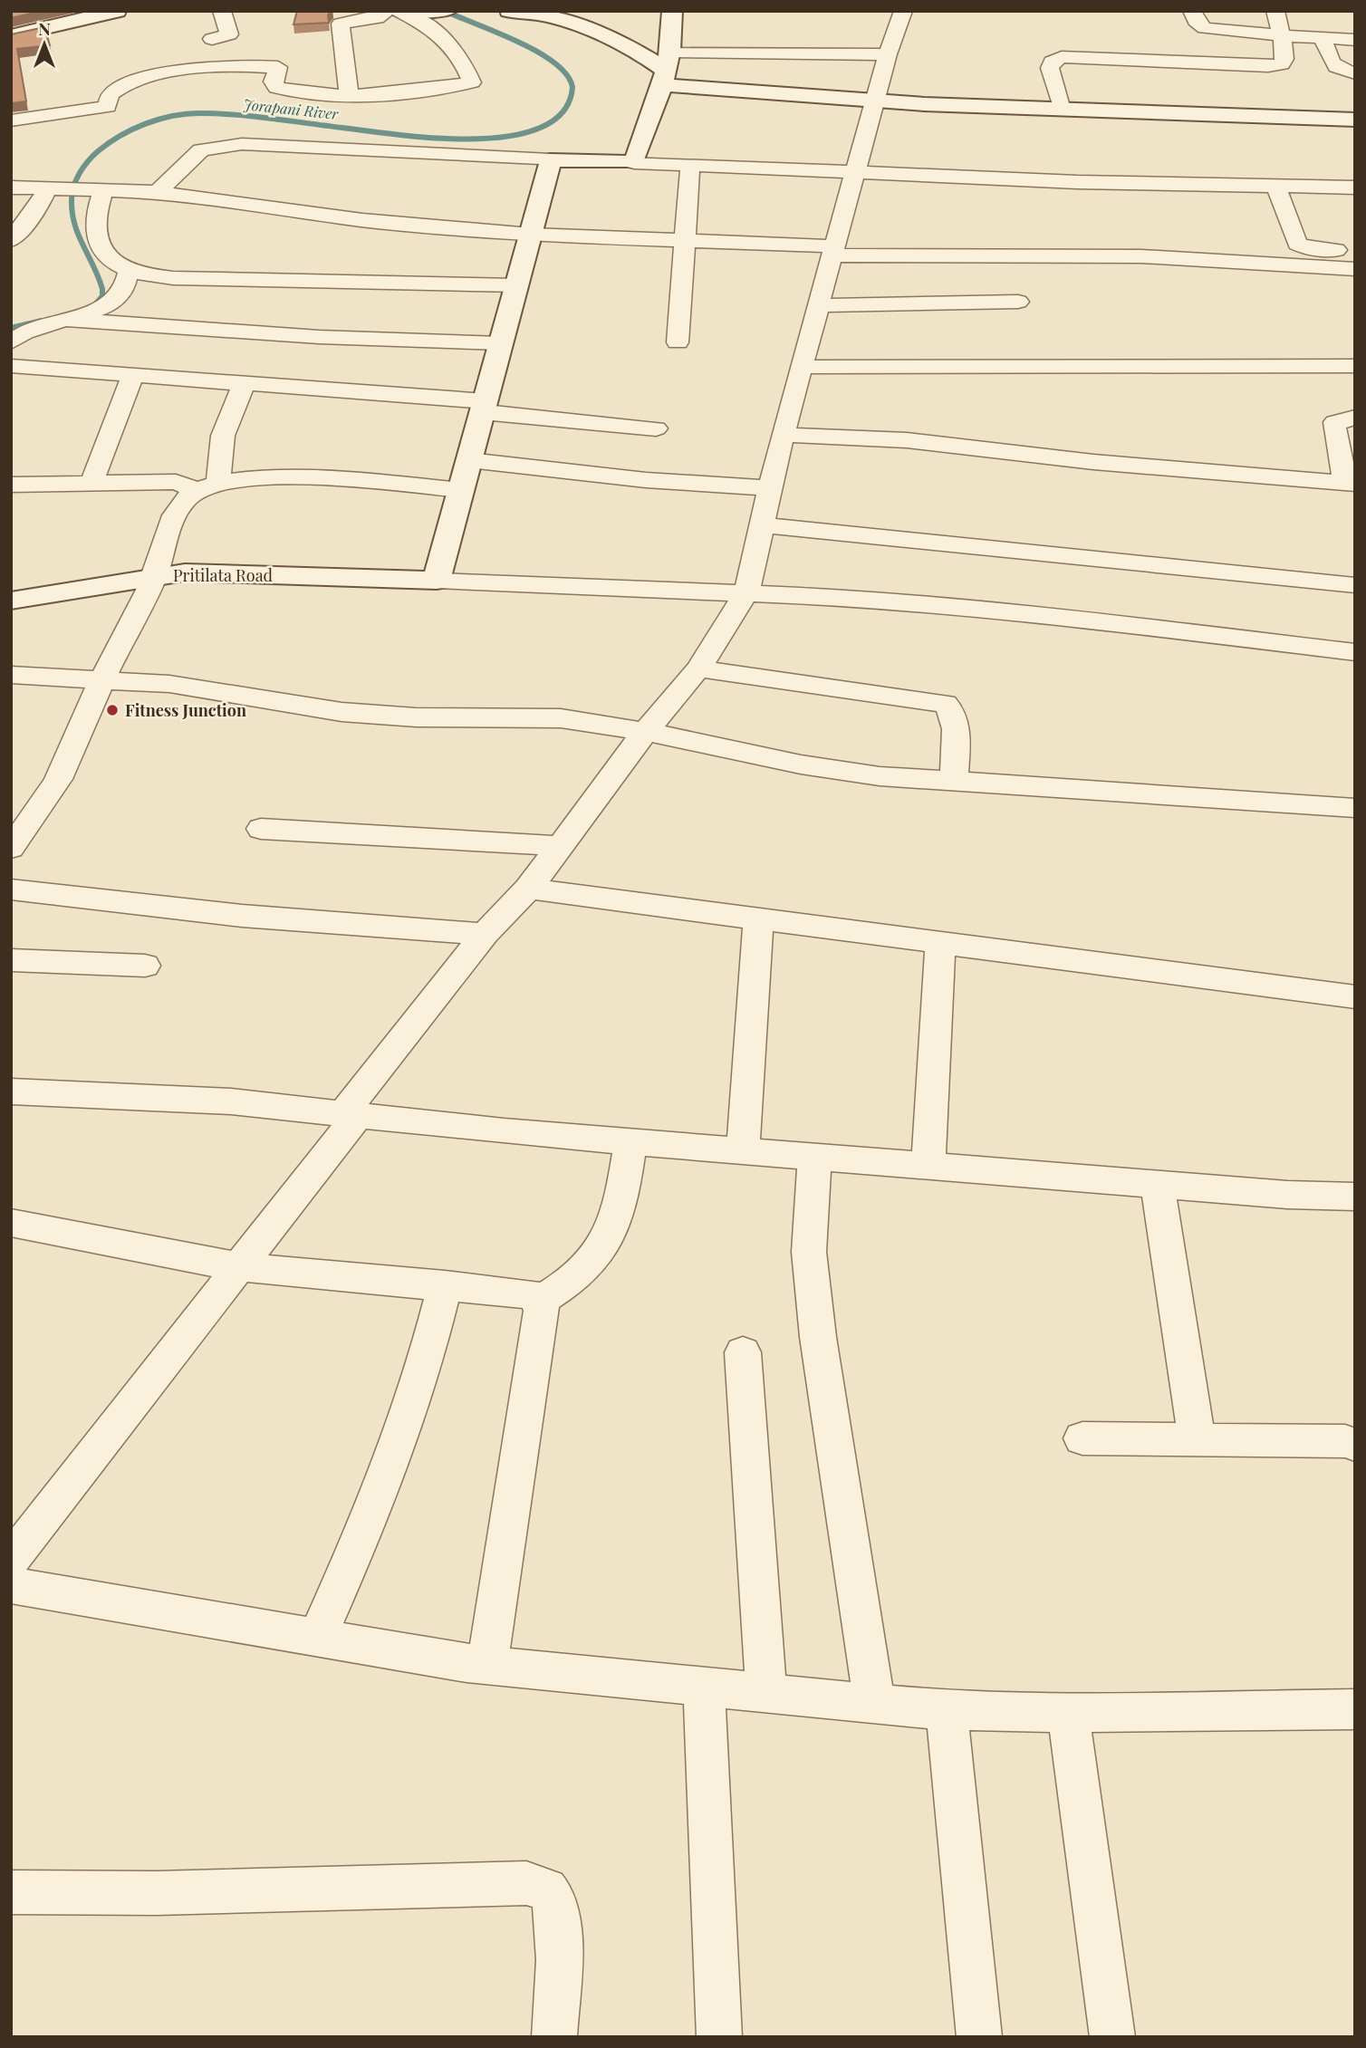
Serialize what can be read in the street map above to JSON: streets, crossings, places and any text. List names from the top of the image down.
{
  "streets": {
    "street": ["Pritilata Road"]
  },
  "water": ["Jorapani River"],
  "places": ["Fitness Junction"],
  "north": "top"
}
